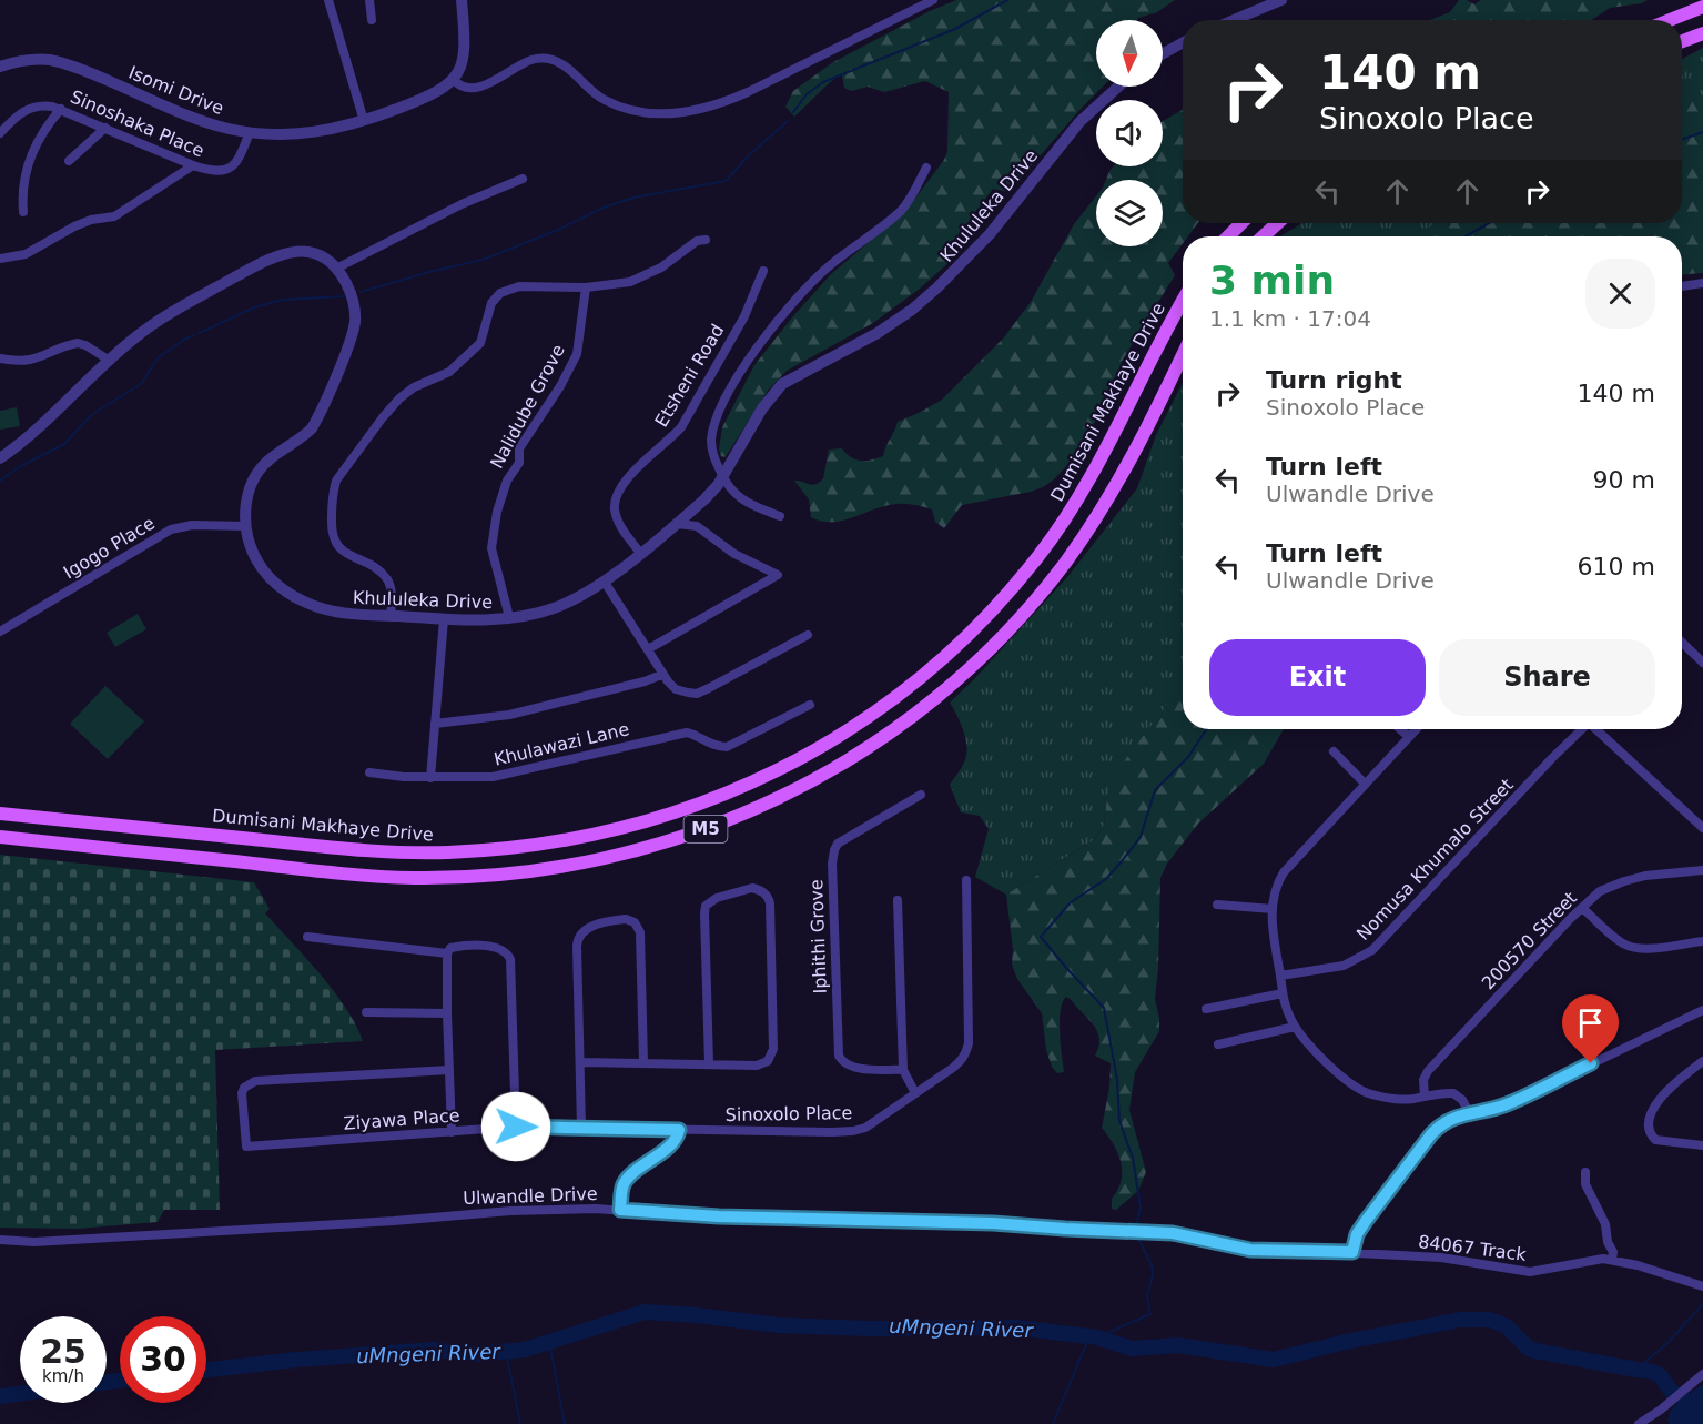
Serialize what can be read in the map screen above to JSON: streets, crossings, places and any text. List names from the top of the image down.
{
  "streets": {
    "main road": ["Dumisani Makhaye Drive", "M5"],
    "street": [
      "Isomi Drive",
      "Sinoshaka Place",
      "Khululeka Drive",
      "Etsheni Road",
      "Nalidube Grove",
      "Igogo Place",
      "Khulawazi Lane",
      "Nomusa Khumalo Street",
      "Iphithi Grove",
      "200570 Street",
      "Sinoxolo Place",
      "Ziyawa Place",
      "Ulwandle Drive",
      "84067 Track"
    ]
  },
  "crossings": [
    ["Isomi Drive", "Sinoshaka Place"],
    ["Khululeka Drive", "Etsheni Road"],
    ["Khululeka Drive", "Nalidube Grove"],
    ["Khululeka Drive", "Igogo Place"],
    ["Sinoxolo Place", "Ziyawa Place"],
    ["Ulwandle Drive", "84067 Track"]
  ],
  "water": ["uMngeni River"],
  "north": "bottom",
  "page": {
    "turn": ["140 m", "Sinoxolo Place"],
    "heading": ["3 min", "1.1 km · 17:04"],
    "list": [
      {
        "name": "Turn right",
        "note": "Sinoxolo Place",
        "value": "140 m"
      },
      {
        "name": "Turn left",
        "note": "Ulwandle Drive",
        "value": "90 m"
      },
      {
        "name": "Turn left",
        "note": "Ulwandle Drive",
        "value": "610 m"
      }
    ],
    "buttons": ["Exit", "Share"],
    "speed": "25 km/h",
    "limit": "30"
  }
}
